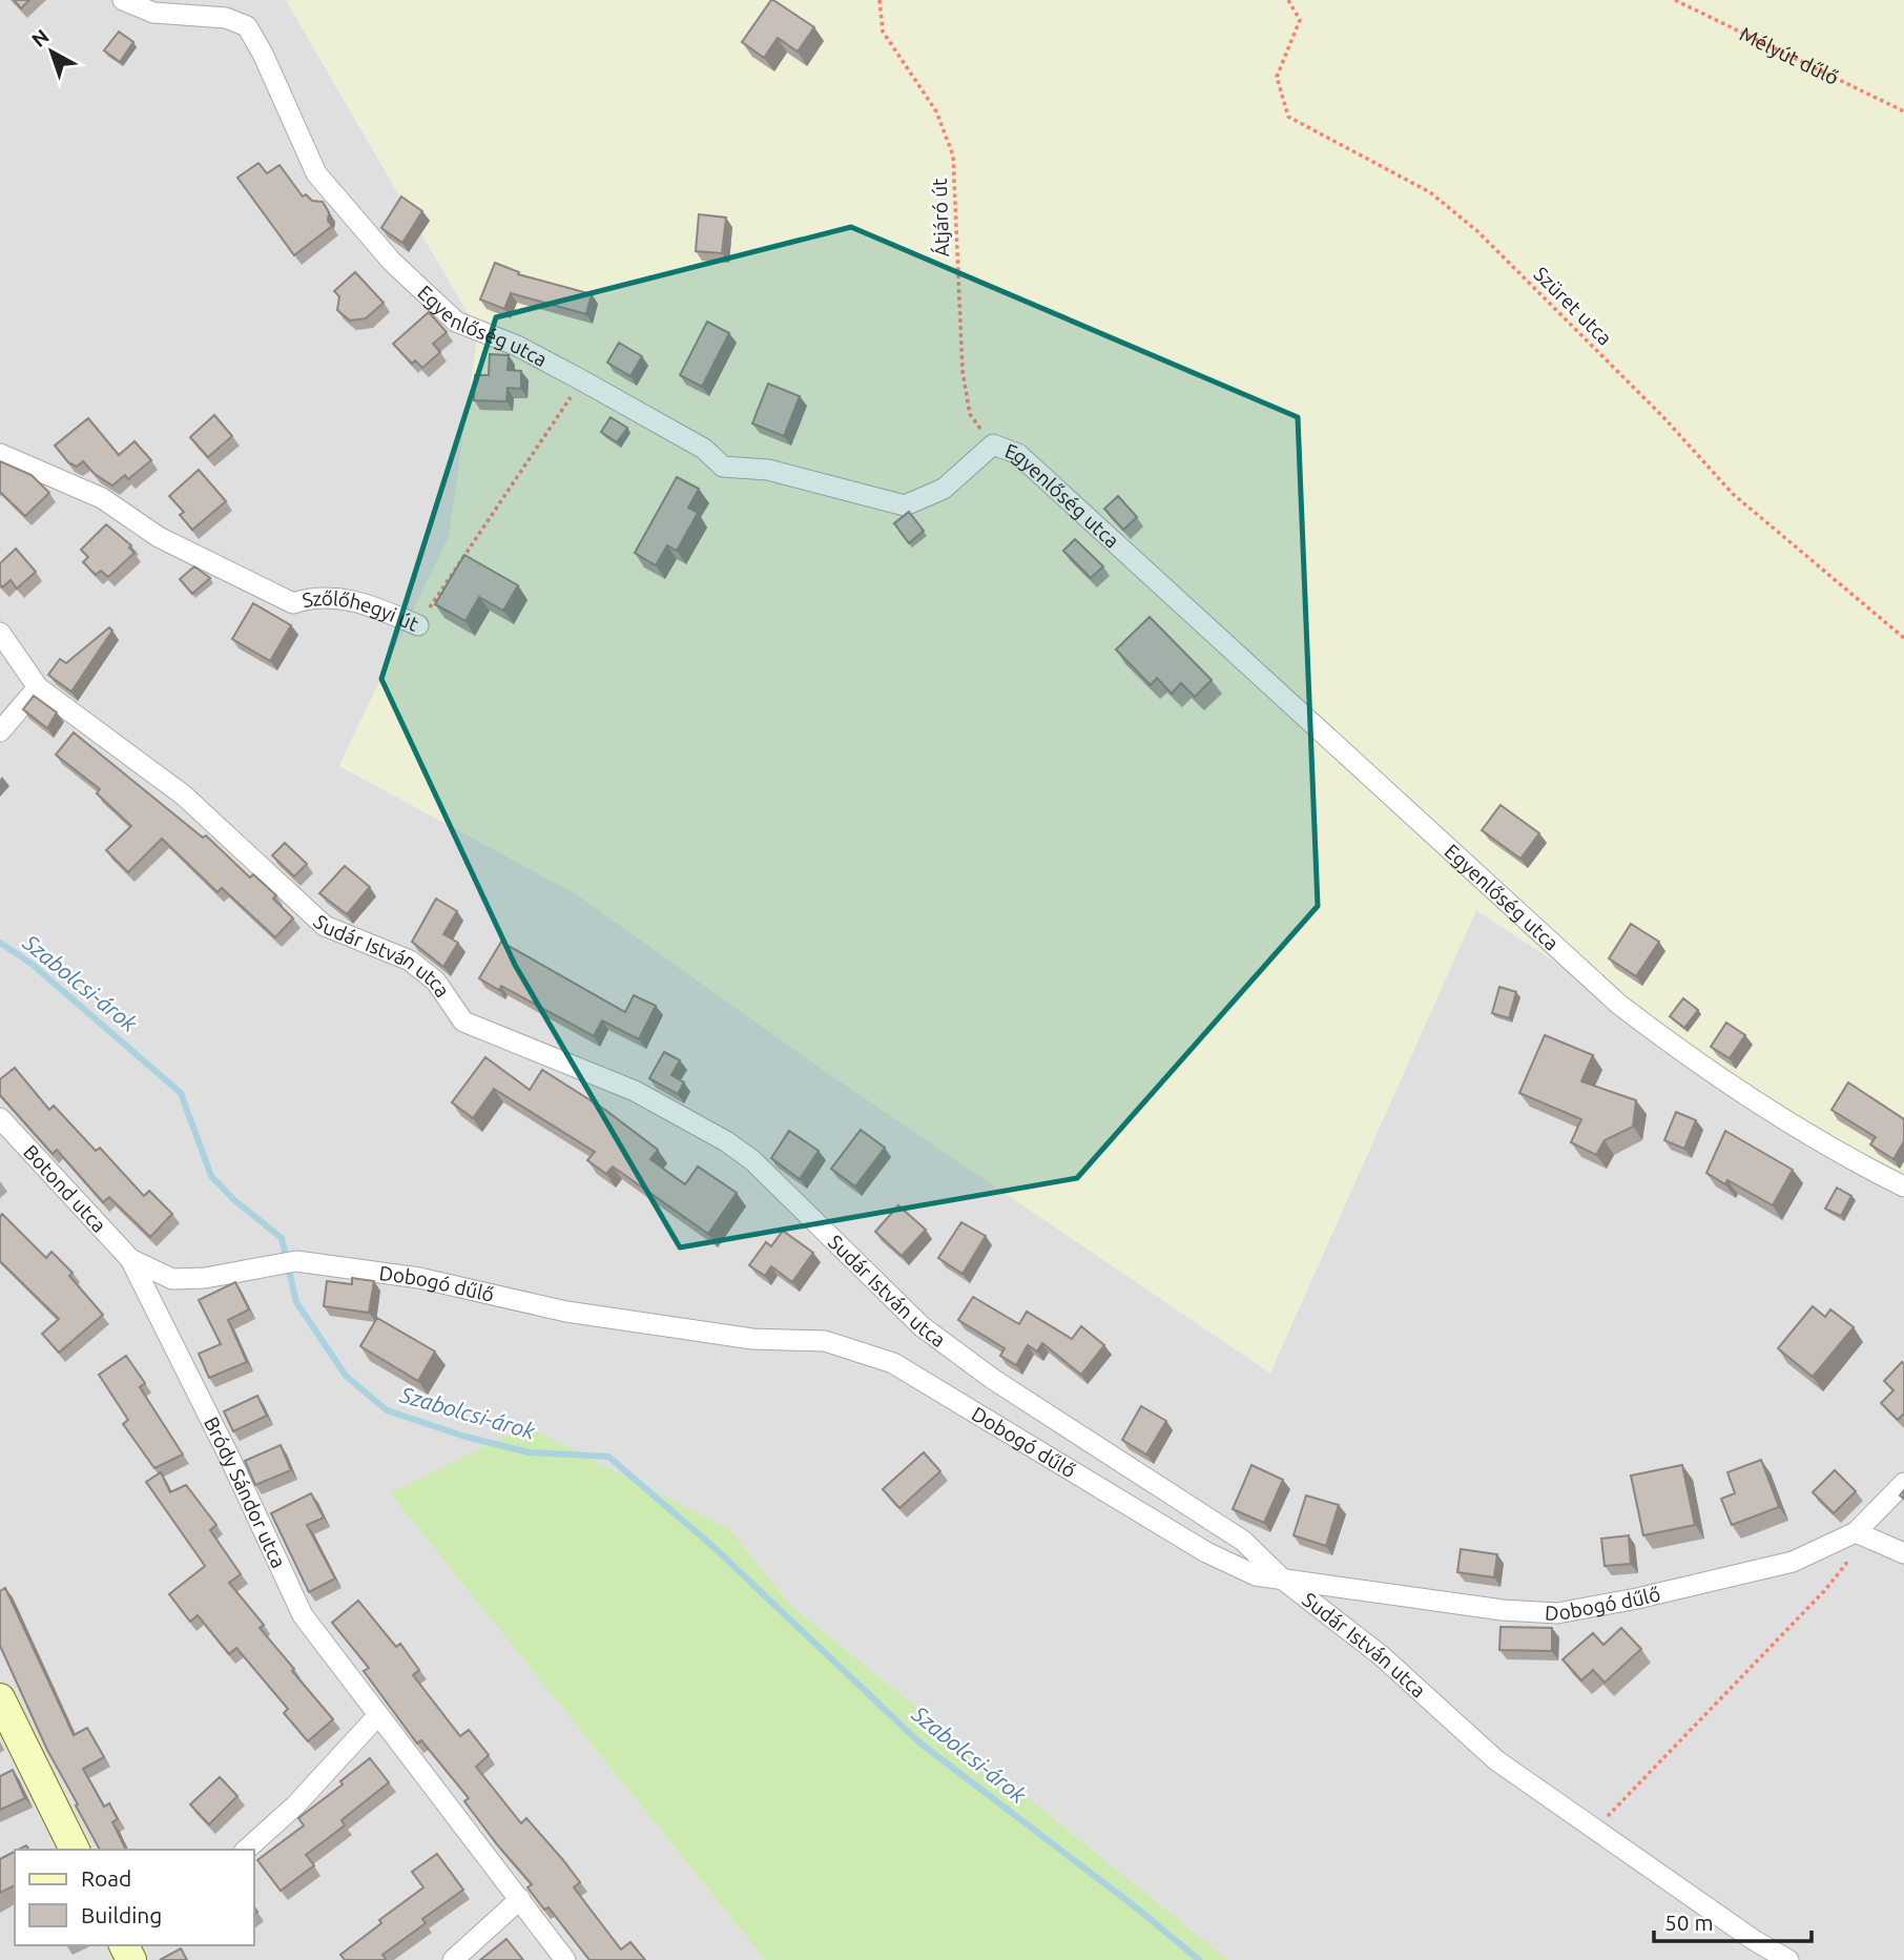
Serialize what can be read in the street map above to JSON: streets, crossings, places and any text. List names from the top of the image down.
{
  "streets": {
    "street": [
      "Egyenlőség utca",
      "Szőlőhegyi út",
      "Sudár István utca",
      "Botond utca",
      "Dobogó dűlő",
      "Bródy Sándor utca"
    ],
    "path": ["Mélyút dűlő", "Átjáró út", "Szüret utca"]
  },
  "crossings": [
    ["Átjáró út", "Egyenlőség utca"],
    ["Egyenlőség utca", "Szőlőhegyi út"],
    ["Sudár István utca", "Dobogó dűlő"],
    ["Botond utca", "Dobogó dűlő"],
    ["Botond utca", "Bródy Sándor utca"],
    ["Dobogó dűlő", "Bródy Sándor utca"]
  ],
  "water": ["Szabolcsi-árok"],
  "legend": ["Road", "Building"],
  "scale_bar": "50 m",
  "north": "top left"
}
